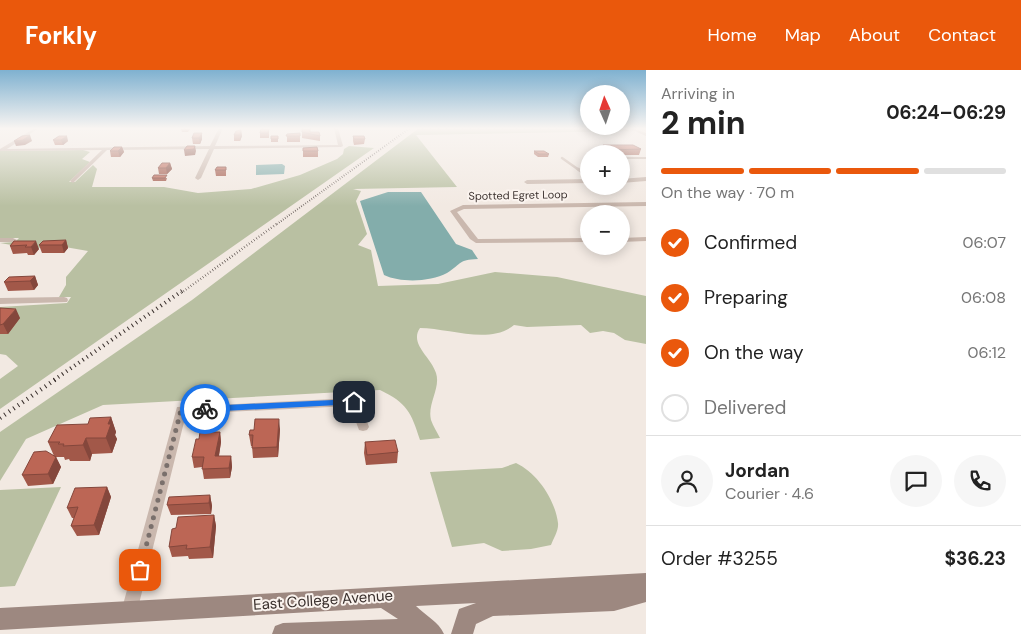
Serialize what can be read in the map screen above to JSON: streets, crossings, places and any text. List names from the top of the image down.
{
  "streets": {
    "main road": ["East College Avenue"],
    "street": ["Spotted Egret Loop"]
  },
  "north": "top",
  "page": {
    "header": "Forkly",
    "nav": [
      "Home",
      "Map",
      "About",
      "Contact"
    ],
    "heading": ["2 min", "Arriving in", "06:24–06:29"],
    "panel": [
      "Jordan",
      "Courier · 4.6",
      "Order #3255",
      "$36.23"
    ],
    "map_buttons": ["+", "−"],
    "bar": "On the way · 70 m",
    "list": [
      ["Confirmed", "06:07"],
      ["Preparing", "06:08"],
      ["On the way", "06:12"],
      "Delivered"
    ]
  }
}
